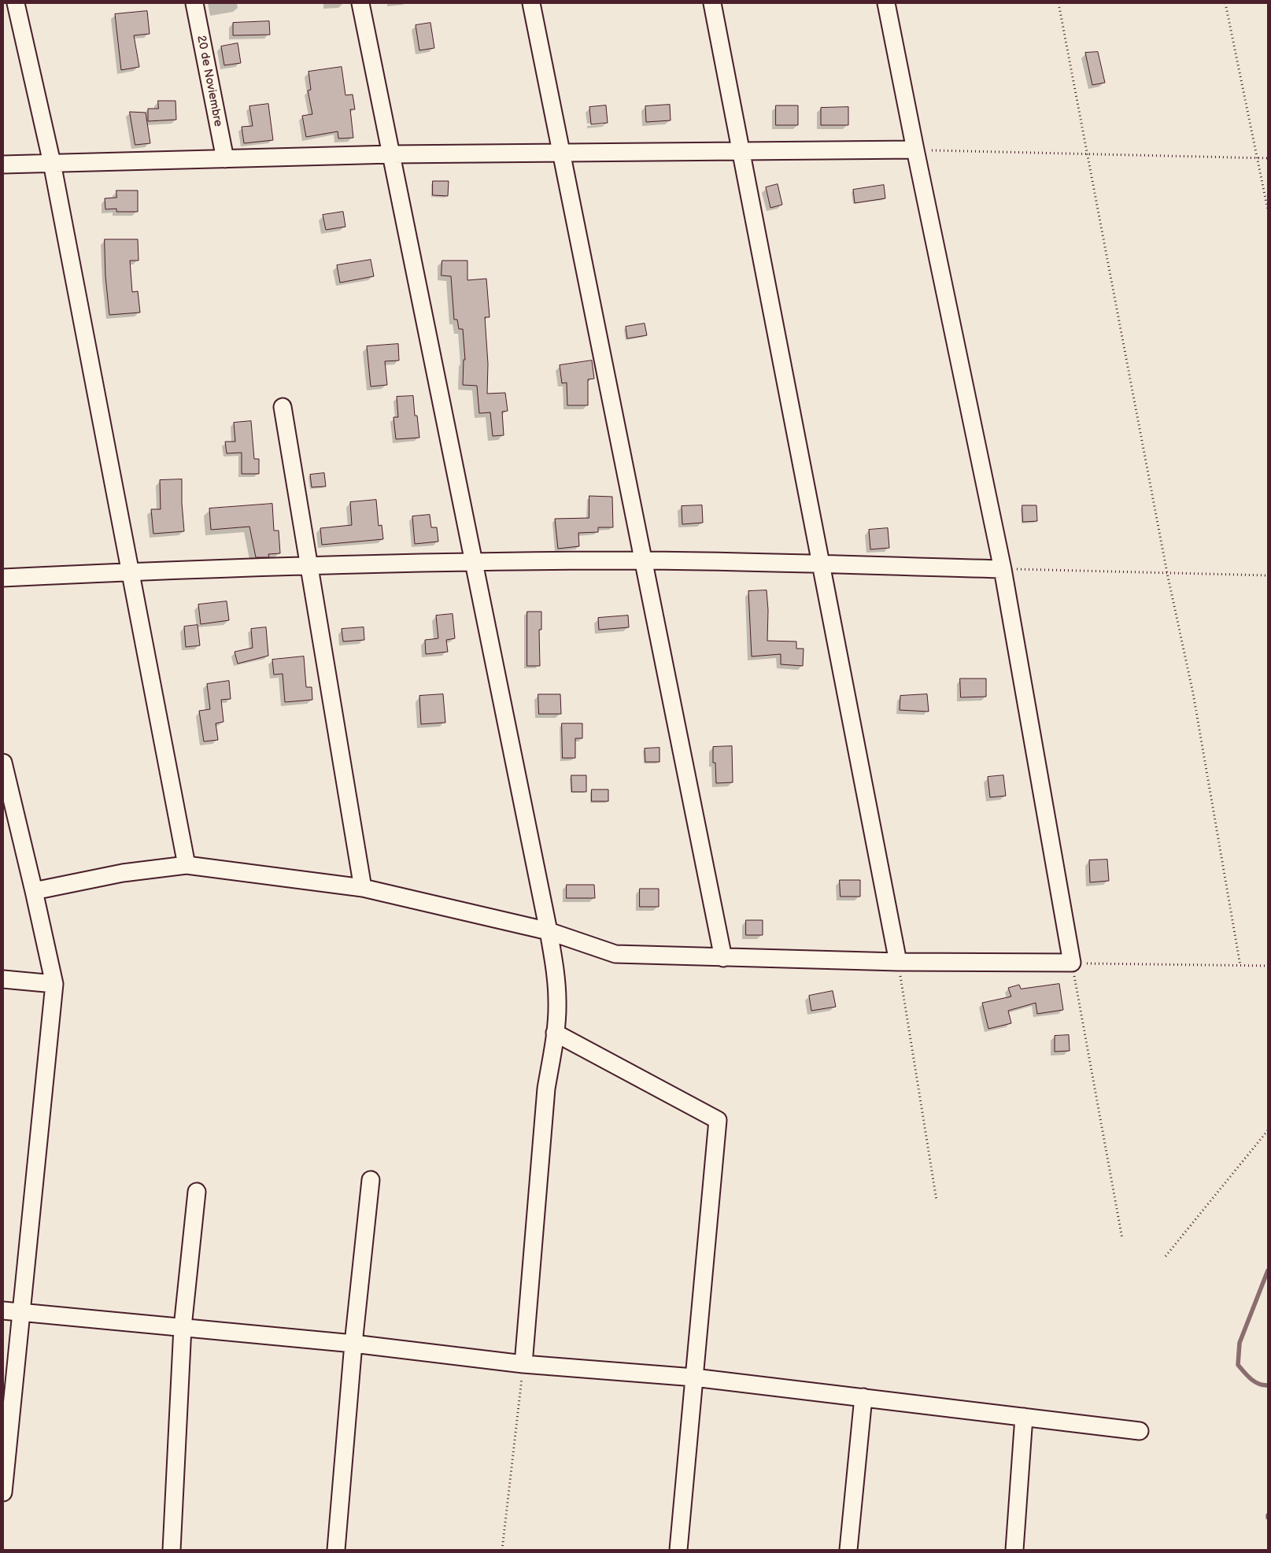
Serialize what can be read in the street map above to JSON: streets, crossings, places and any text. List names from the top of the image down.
{
  "streets": {
    "street": ["20 de Noviembre"]
  }
}
